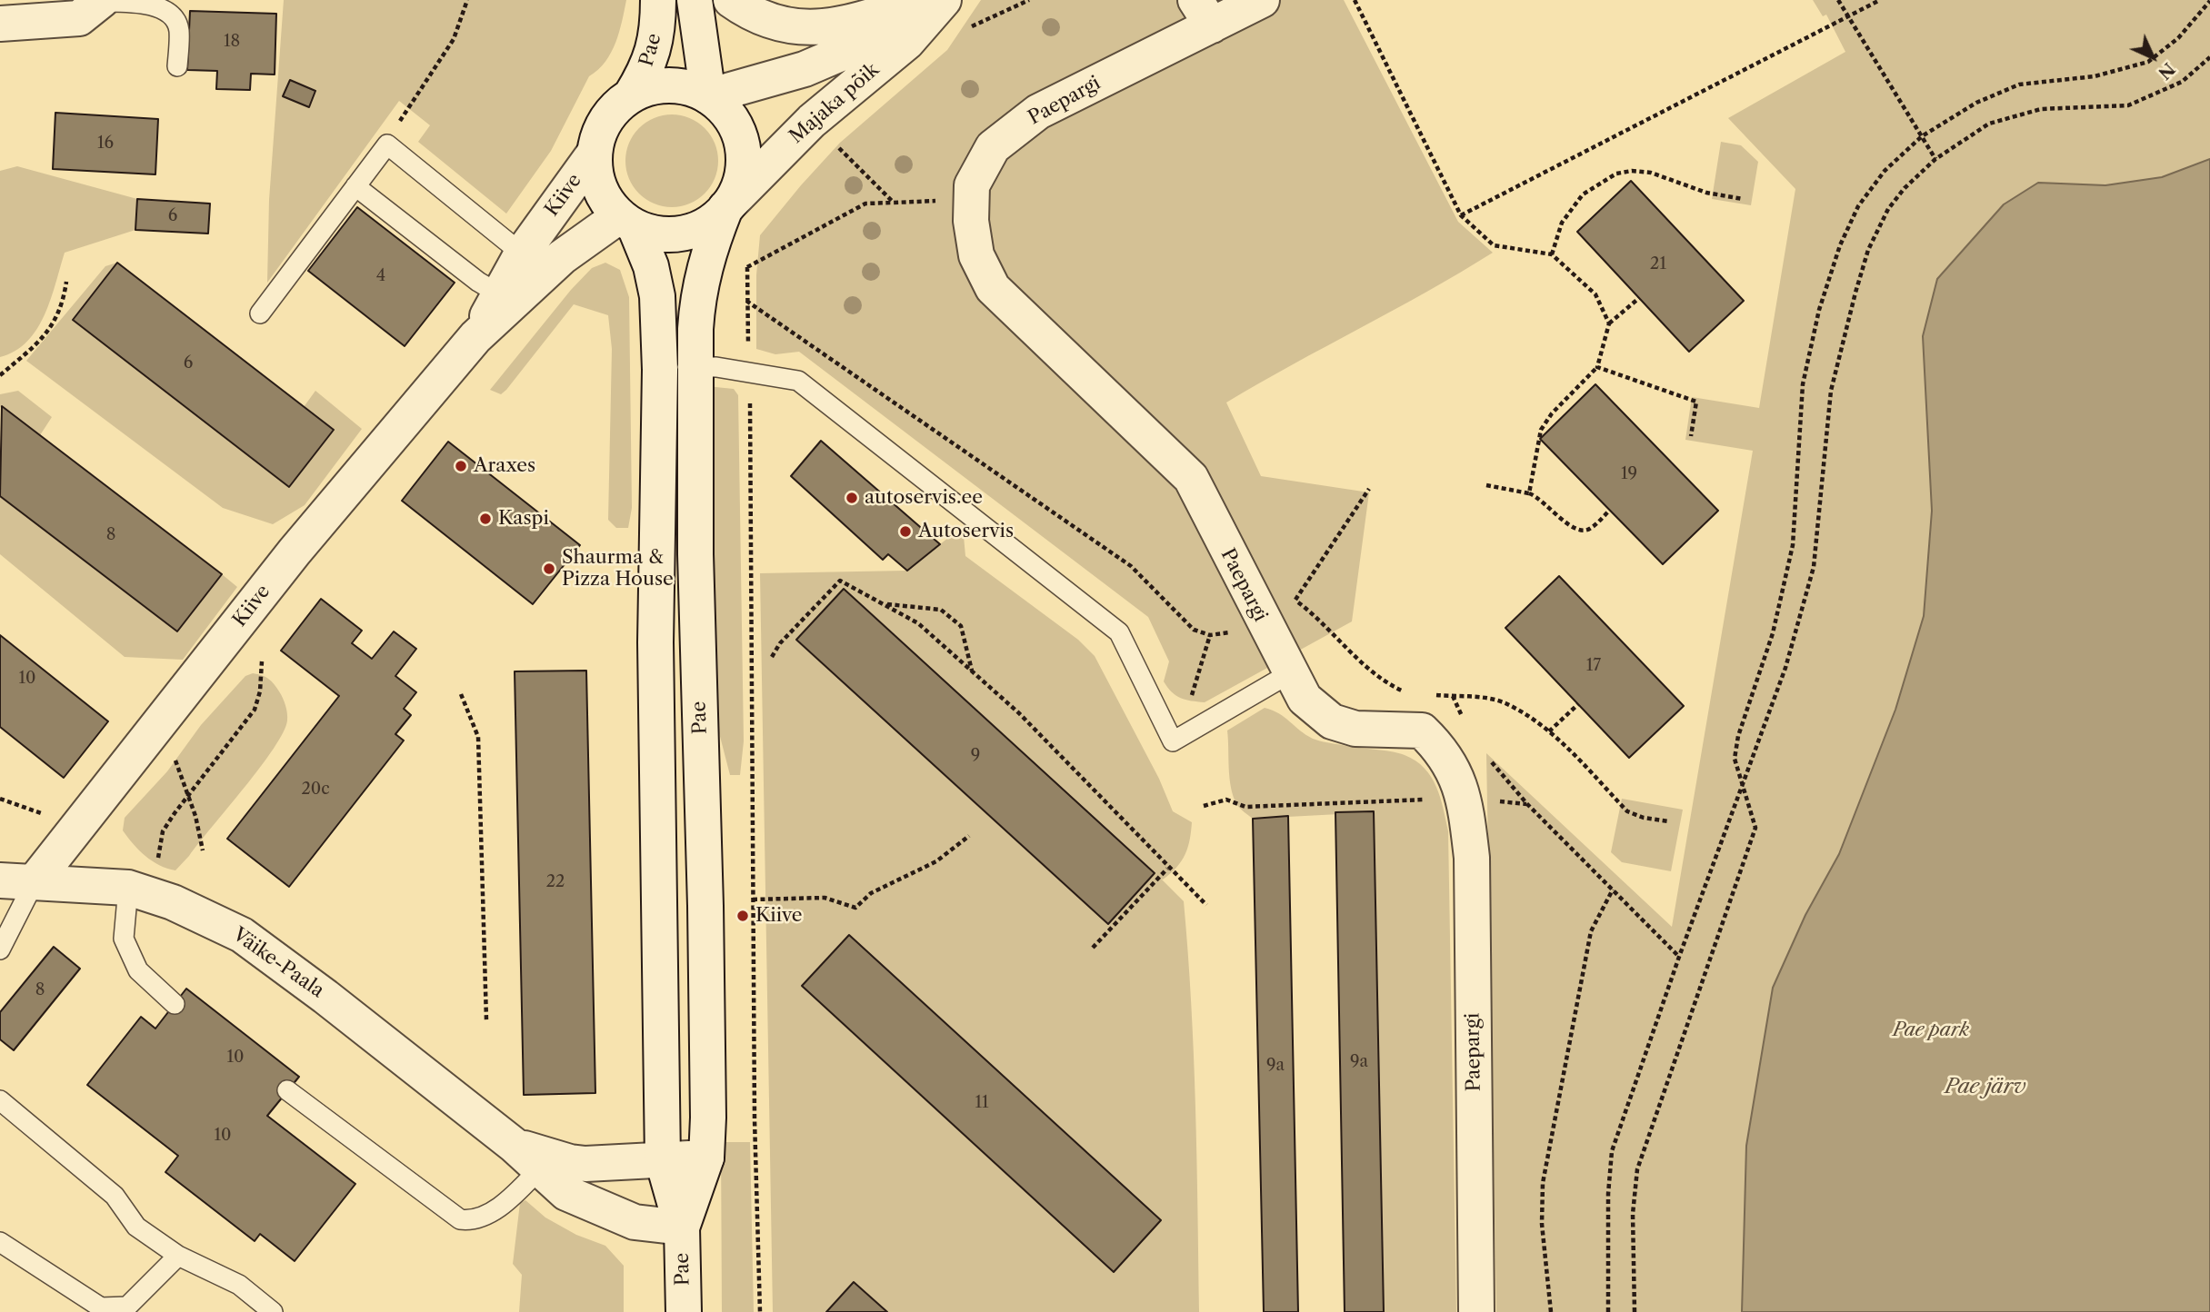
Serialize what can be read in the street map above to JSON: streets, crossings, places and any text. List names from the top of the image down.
{
  "streets": {
    "street": [
      "Pae",
      "Paepargi",
      "Majaka põik",
      "Kiive",
      "Väike-Paala"
    ]
  },
  "crossings": [
    ["Pae", "Majaka põik"],
    ["Pae", "Kiive"],
    ["Pae", "Väike-Paala"],
    ["Majaka põik", "Kiive"],
    ["Kiive", "Väike-Paala"]
  ],
  "water": ["Pae järv"],
  "parks": ["Pae park"],
  "places": [
    "Araxes",
    "autoservis.ee",
    "Kaspi",
    "Autoservis",
    "Shaurma & Pizza House",
    "Kiive"
  ],
  "house_numbers": [
    "18",
    "16",
    "6",
    "21",
    "4",
    "6",
    "19",
    "8",
    "17",
    "10",
    "9",
    "20c",
    "22",
    "8",
    "10",
    "9a",
    "9a",
    "11",
    "10"
  ],
  "north": "bottom right"
}
